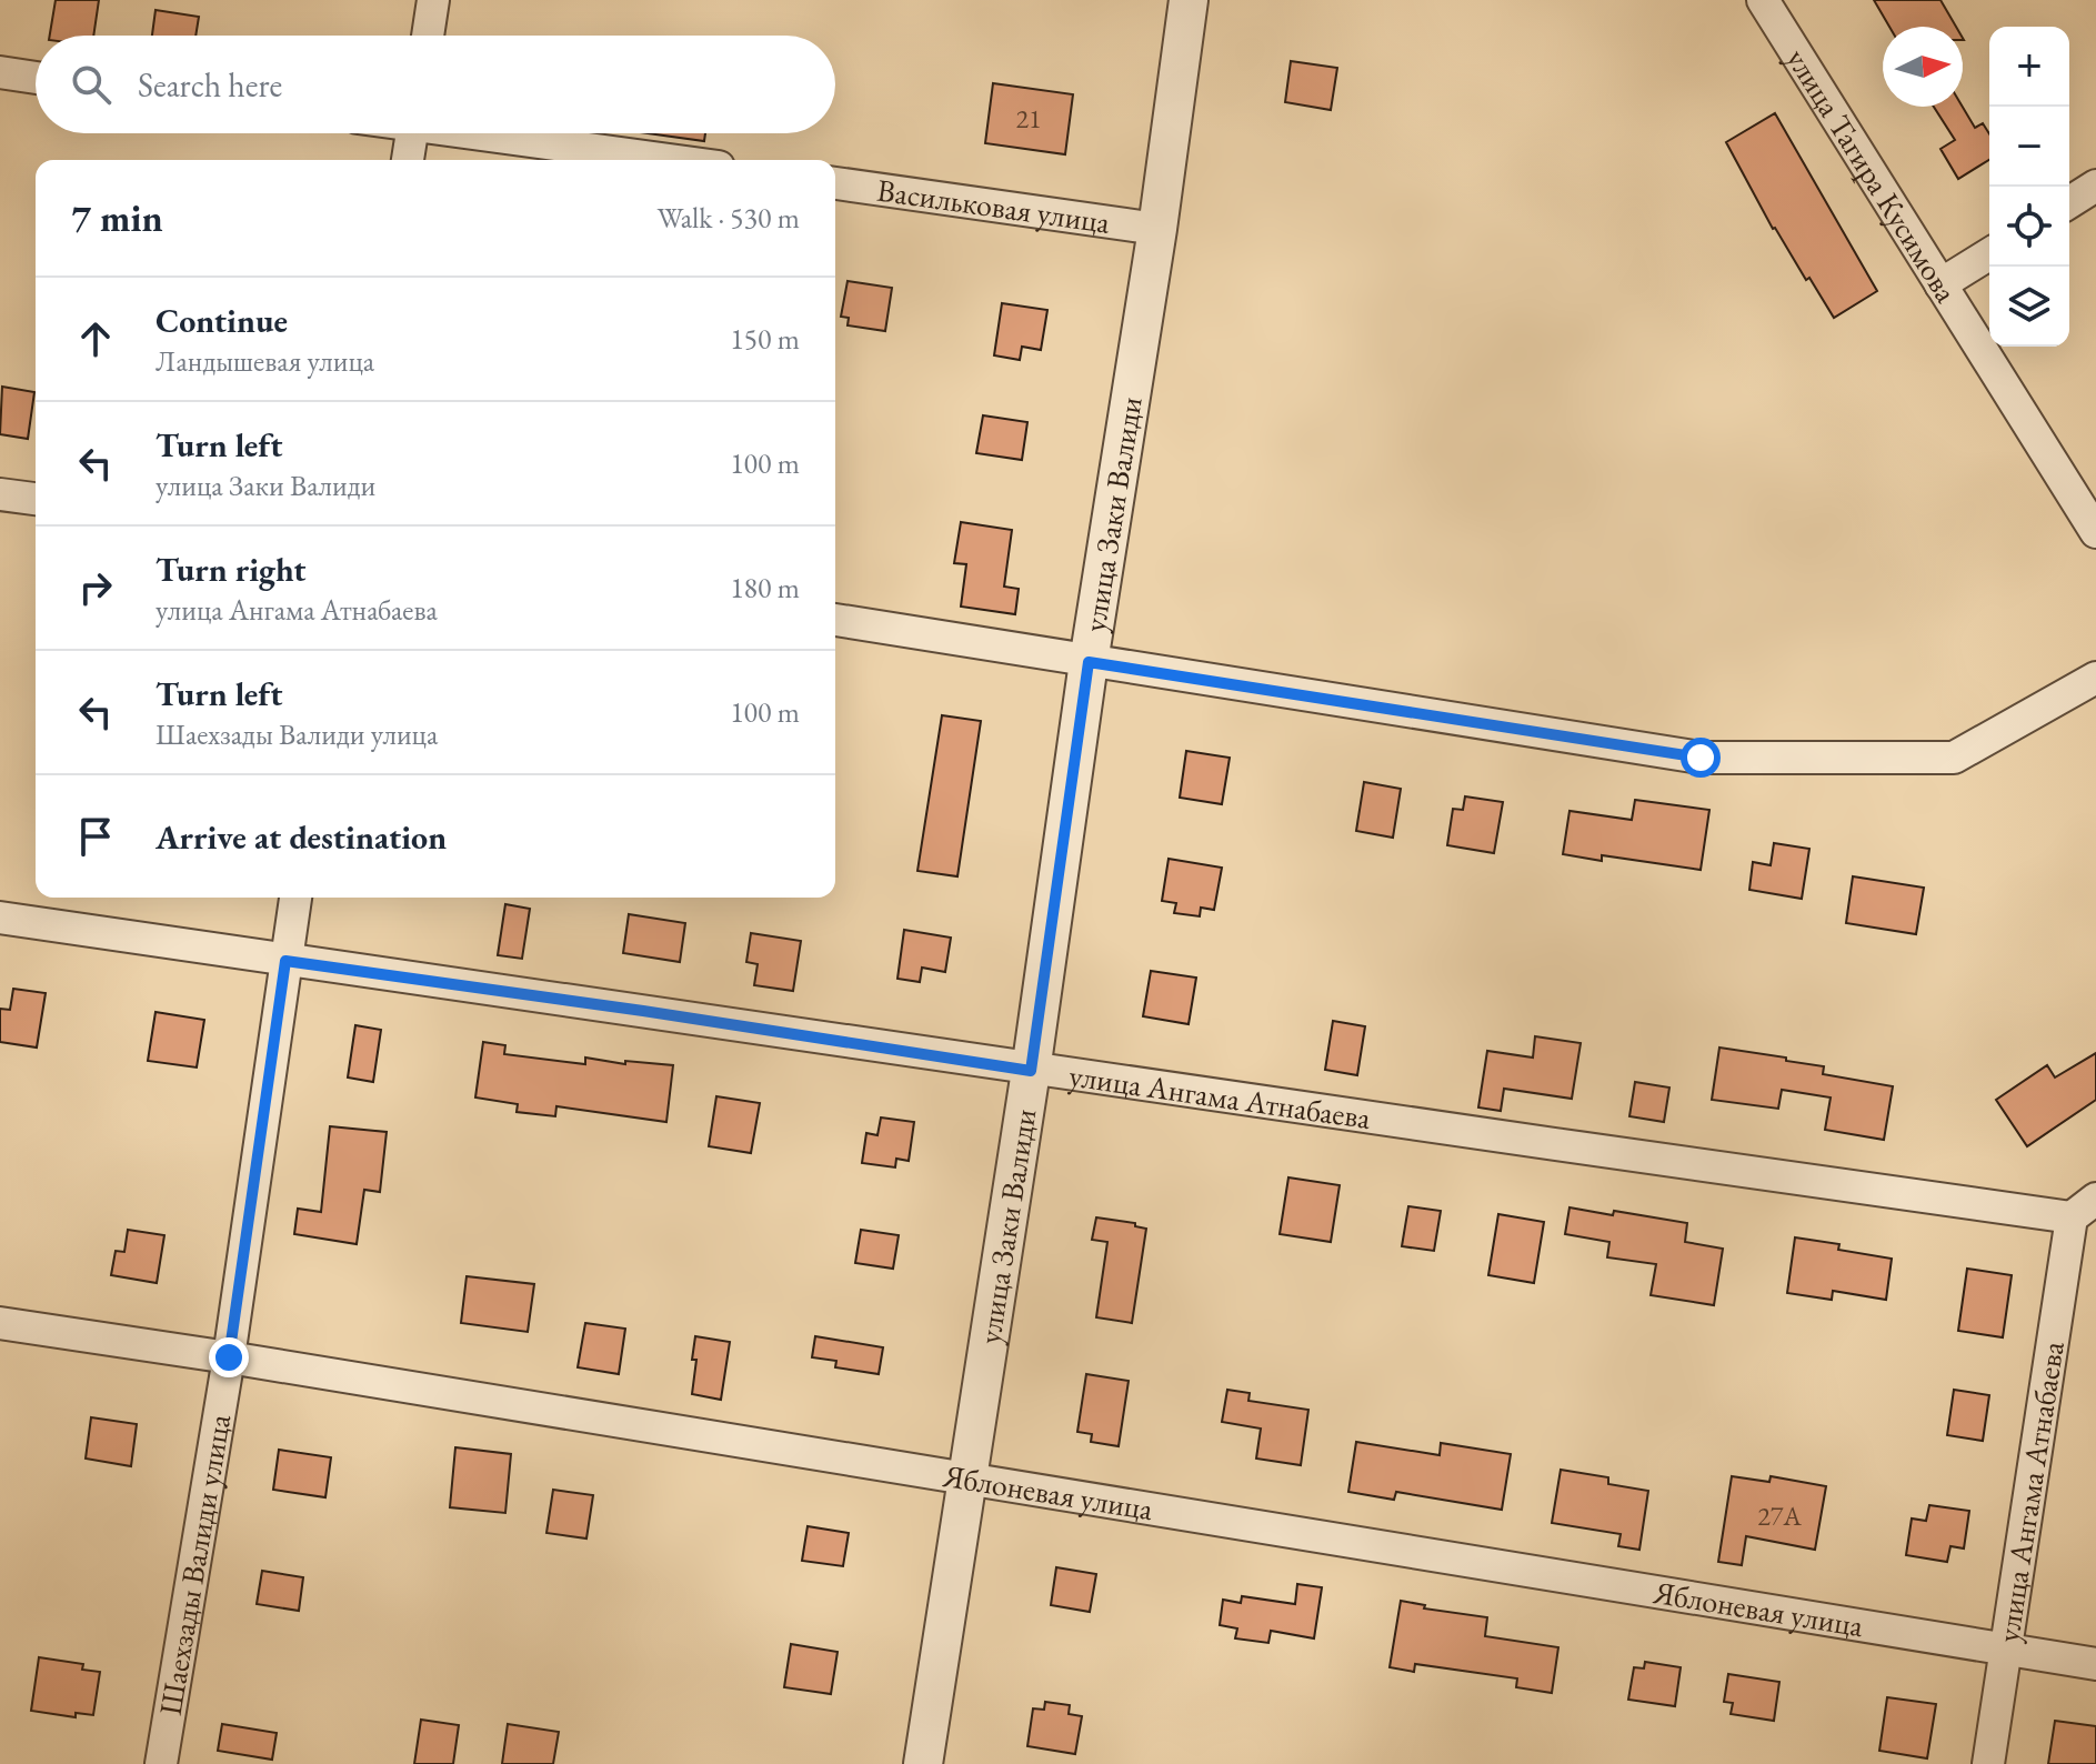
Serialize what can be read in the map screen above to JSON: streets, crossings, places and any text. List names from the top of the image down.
{
  "streets": {
    "street": [
      "улица Тагира Кусимова",
      "Васильковая улица",
      "улица Заки Валиди",
      "улица Ангама Атнабаева",
      "Яблоневая улица",
      "Шаехзады Валиди улица"
    ]
  },
  "crossings": [
    ["Васильковая улица", "улица Заки Валиди"],
    ["улица Заки Валиди", "улица Ангама Атнабаева"],
    ["улица Заки Валиди", "Яблоневая улица"],
    ["улица Ангама Атнабаева", "Яблоневая улица"],
    ["улица Ангама Атнабаева", "Шаехзады Валиди улица"],
    ["Яблоневая улица", "Шаехзады Валиди улица"]
  ],
  "house_numbers": ["21", "27А"],
  "north": "right",
  "page": {
    "map_buttons": ["+", "−"],
    "search": "Search here",
    "heading": ["7 min", "Walk · 530 m"],
    "list": [
      ["Continue", "Ландышевая улица", "150 m"],
      ["Turn left", "улица Заки Валиди", "100 m"],
      ["Turn right", "улица Ангама Атнабаева", "180 m"],
      ["Turn left", "Шаехзады Валиди улица", "100 m"],
      "Arrive at destination"
    ]
  }
}
